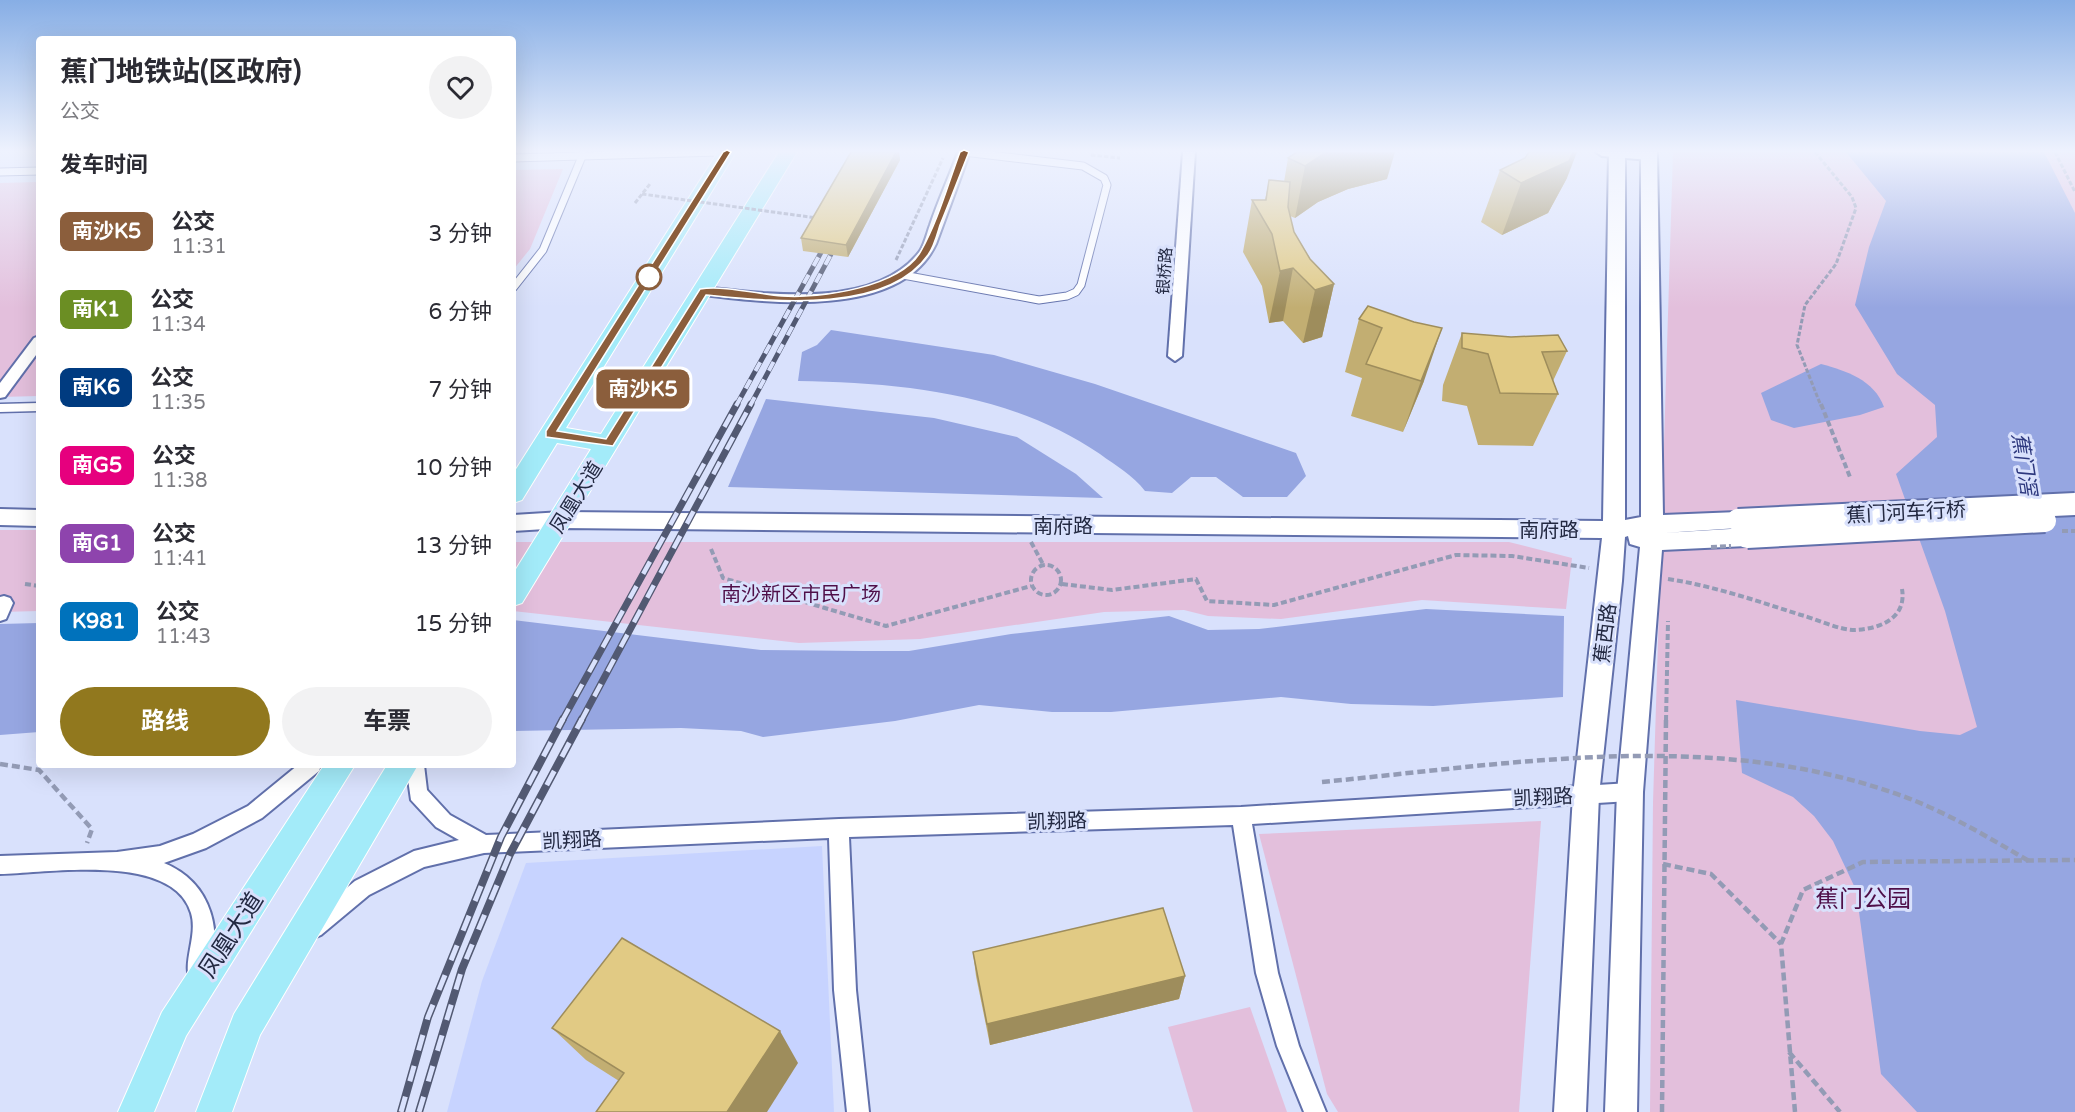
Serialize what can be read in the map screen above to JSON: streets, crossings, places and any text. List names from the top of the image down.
{
  "streets": {
    "main road": ["凤凰大道"],
    "street": [
      "银桥路",
      "蕉门河车行桥",
      "南府路",
      "蕉西路",
      "凯翔路"
    ]
  },
  "crossings": [
    ["凤凰大道", "南府路"],
    ["蕉门河车行桥", "南府路"],
    ["南府路", "蕉西路"],
    ["蕉西路", "凯翔路"]
  ],
  "water": ["蕉门滘"],
  "parks": ["南沙新区市民广场", "蕉门公园"],
  "lines": ["bus line 南沙K5"],
  "page": {
    "on_map": "南沙K5",
    "heading": [
      ["蕉门地铁站(区政府)", "公交"],
      "发车时间"
    ],
    "list": [
      {
        "mark": "南沙K5",
        "name": "公交",
        "note": "11:31",
        "value": "3 分钟"
      },
      {
        "mark": "南K1",
        "name": "公交",
        "note": "11:34",
        "value": "6 分钟"
      },
      {
        "mark": "南K6",
        "name": "公交",
        "note": "11:35",
        "value": "7 分钟"
      },
      {
        "mark": "南G5",
        "name": "公交",
        "note": "11:38",
        "value": "10 分钟"
      },
      {
        "mark": "南G1",
        "name": "公交",
        "note": "11:41",
        "value": "13 分钟"
      },
      {
        "mark": "K981",
        "name": "公交",
        "note": "11:43",
        "value": "15 分钟"
      }
    ],
    "buttons": ["路线", "车票"]
  }
}
